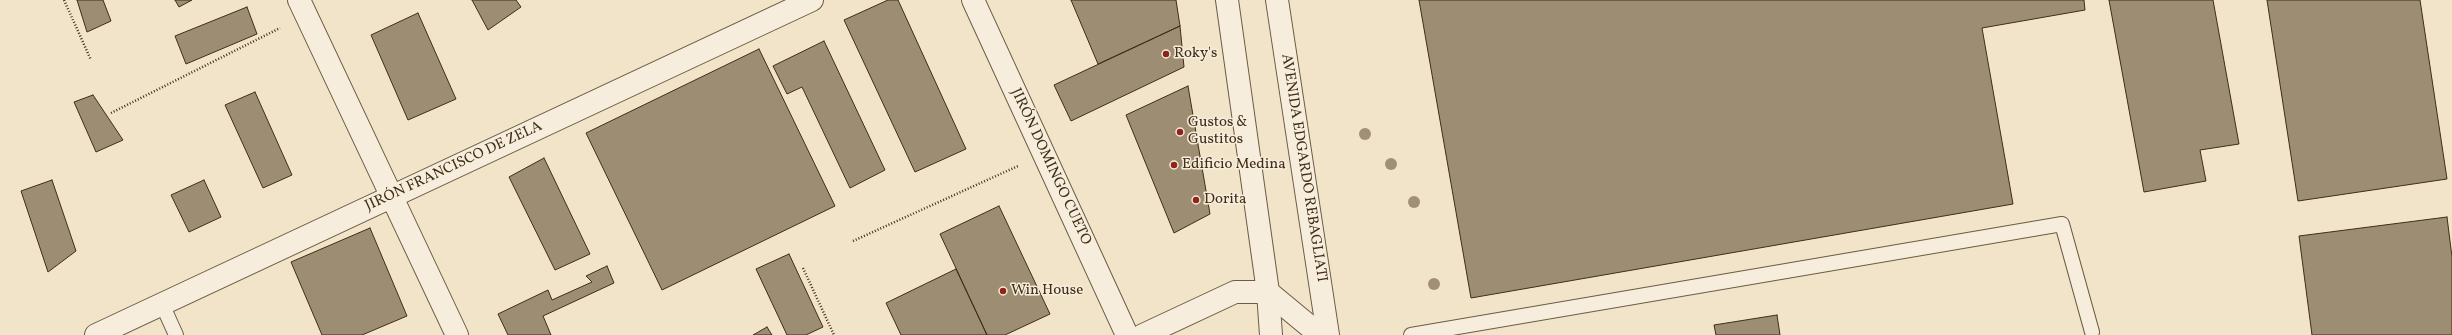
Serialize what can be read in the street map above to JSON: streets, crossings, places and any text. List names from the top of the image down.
{
  "streets": {
    "street": ["JIRÓN FRANCISCO DE ZELA", "JIRÓN DOMINGO CUETO", "AVENIDA EDGARDO REBAGLIATI"]
  },
  "places": [
    "Roky's",
    "Gustos & Gustitos",
    "Edificio Medina",
    "Dorita",
    "Win House"
  ]
}
